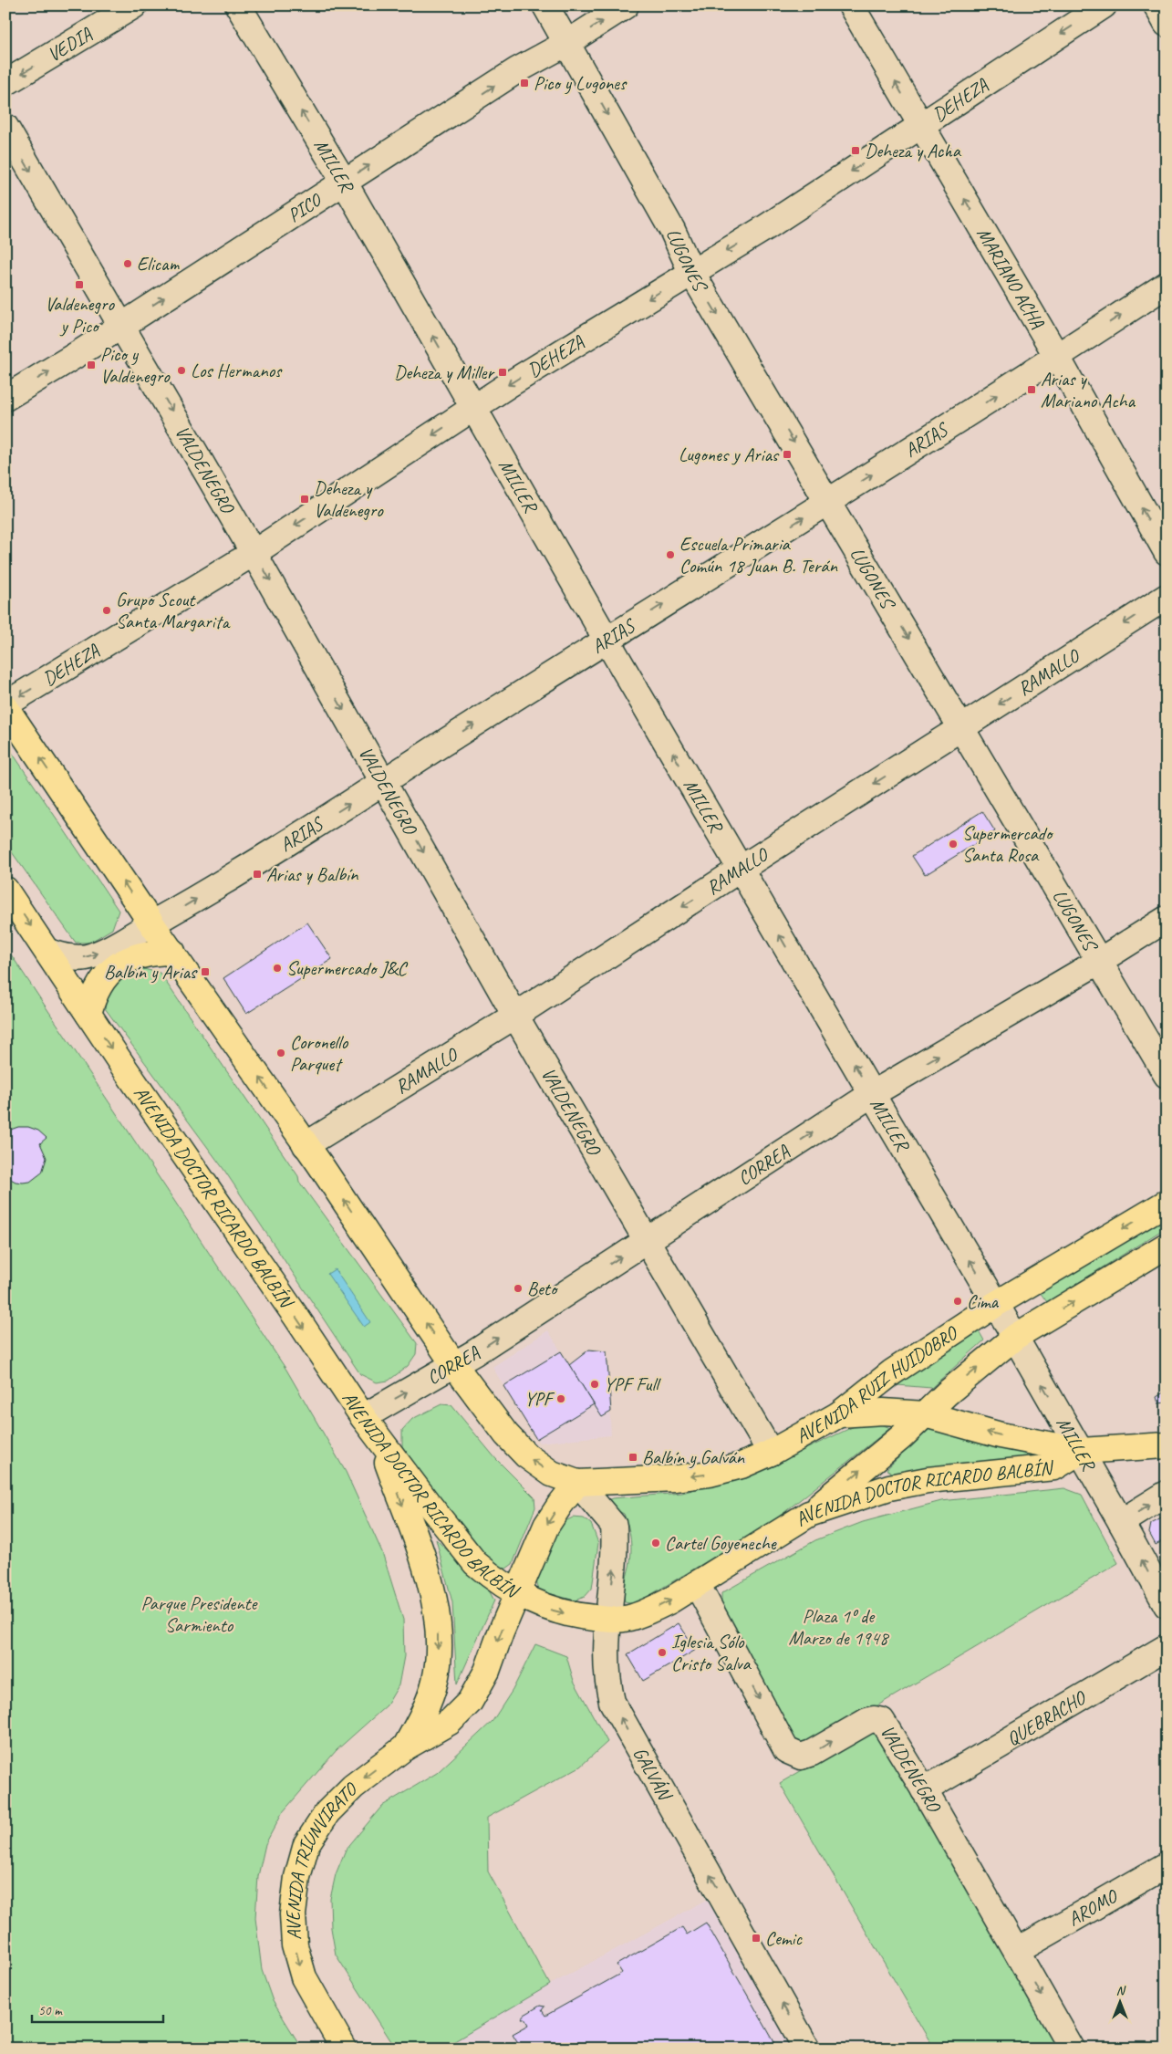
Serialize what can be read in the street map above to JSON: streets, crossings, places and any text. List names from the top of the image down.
{
  "streets": {
    "main road": ["AVENIDA DOCTOR RICARDO BALBÍN", "AVENIDA RUIZ HUIDOBRO", "AVENIDA TRIUNVIRATO"],
    "street": [
      "VEDIA",
      "DEHEZA",
      "MILLER",
      "PICO",
      "LUGONES",
      "MARIANO ACHA",
      "ARIAS",
      "VALDENEGRO",
      "RAMALLO",
      "CORREA",
      "QUEBRACHO",
      "GALVÁN",
      "AROMO"
    ]
  },
  "crossings": [
    ["DEHEZA", "MILLER"],
    ["DEHEZA", "LUGONES"],
    ["DEHEZA", "MARIANO ACHA"],
    ["DEHEZA", "VALDENEGRO"],
    ["MILLER", "PICO"],
    ["MILLER", "ARIAS"],
    ["MILLER", "RAMALLO"],
    ["MILLER", "CORREA"],
    ["MILLER", "AVENIDA DOCTOR RICARDO BALBÍN"],
    ["MILLER", "AVENIDA RUIZ HUIDOBRO"],
    ["PICO", "LUGONES"],
    ["PICO", "VALDENEGRO"],
    ["LUGONES", "ARIAS"],
    ["LUGONES", "RAMALLO"],
    ["LUGONES", "CORREA"],
    ["MARIANO ACHA", "ARIAS"],
    ["ARIAS", "VALDENEGRO"],
    ["ARIAS", "AVENIDA DOCTOR RICARDO BALBÍN"],
    ["VALDENEGRO", "RAMALLO"],
    ["VALDENEGRO", "CORREA"],
    ["VALDENEGRO", "AVENIDA DOCTOR RICARDO BALBÍN"],
    ["VALDENEGRO", "AVENIDA RUIZ HUIDOBRO"],
    ["VALDENEGRO", "QUEBRACHO"],
    ["VALDENEGRO", "AROMO"],
    ["CORREA", "AVENIDA DOCTOR RICARDO BALBÍN"],
    ["AVENIDA DOCTOR RICARDO BALBÍN", "AVENIDA RUIZ HUIDOBRO"],
    ["AVENIDA DOCTOR RICARDO BALBÍN", "GALVÁN"],
    ["AVENIDA DOCTOR RICARDO BALBÍN", "AVENIDA TRIUNVIRATO"],
    ["GALVÁN", "AVENIDA TRIUNVIRATO"]
  ],
  "one_way": [
    "VEDIA",
    "DEHEZA",
    "MILLER",
    "PICO",
    "LUGONES",
    "MARIANO ACHA",
    "ARIAS",
    "VALDENEGRO",
    "RAMALLO",
    "CORREA",
    "GALVÁN",
    "AVENIDA TRIUNVIRATO"
  ],
  "parks": ["Parque Presidente Sarmiento", "Plaza 1º de Marzo de 1948"],
  "places": {
    "transit": [
      "Pico y Lugones",
      "Deheza y Acha",
      "Valdenegro y Pico",
      "Pico y Valdenegro",
      "Deheza y Miller",
      "Arias y Mariano Acha",
      "Lugones y Arias",
      "Deheza y Valdenegro",
      "Arias y Balbín",
      "Balbín y Arias",
      "Balbín y Galván",
      "Cemic"
    ],
    "other": [
      "Elicam",
      "Los Hermanos",
      "Escuela Primaria Común 18 Juan B. Terán",
      "Grupo Scout Santa Margarita",
      "Supermercado Santa Rosa",
      "Supermercado J&C",
      "Coronello Parquet",
      "Beto",
      "Cima",
      "YPF Full",
      "YPF",
      "Cartel Goyeneche",
      "Iglesia Sólo Cristo Salva"
    ]
  },
  "scale_bar": "50 m",
  "north": "top"
}
